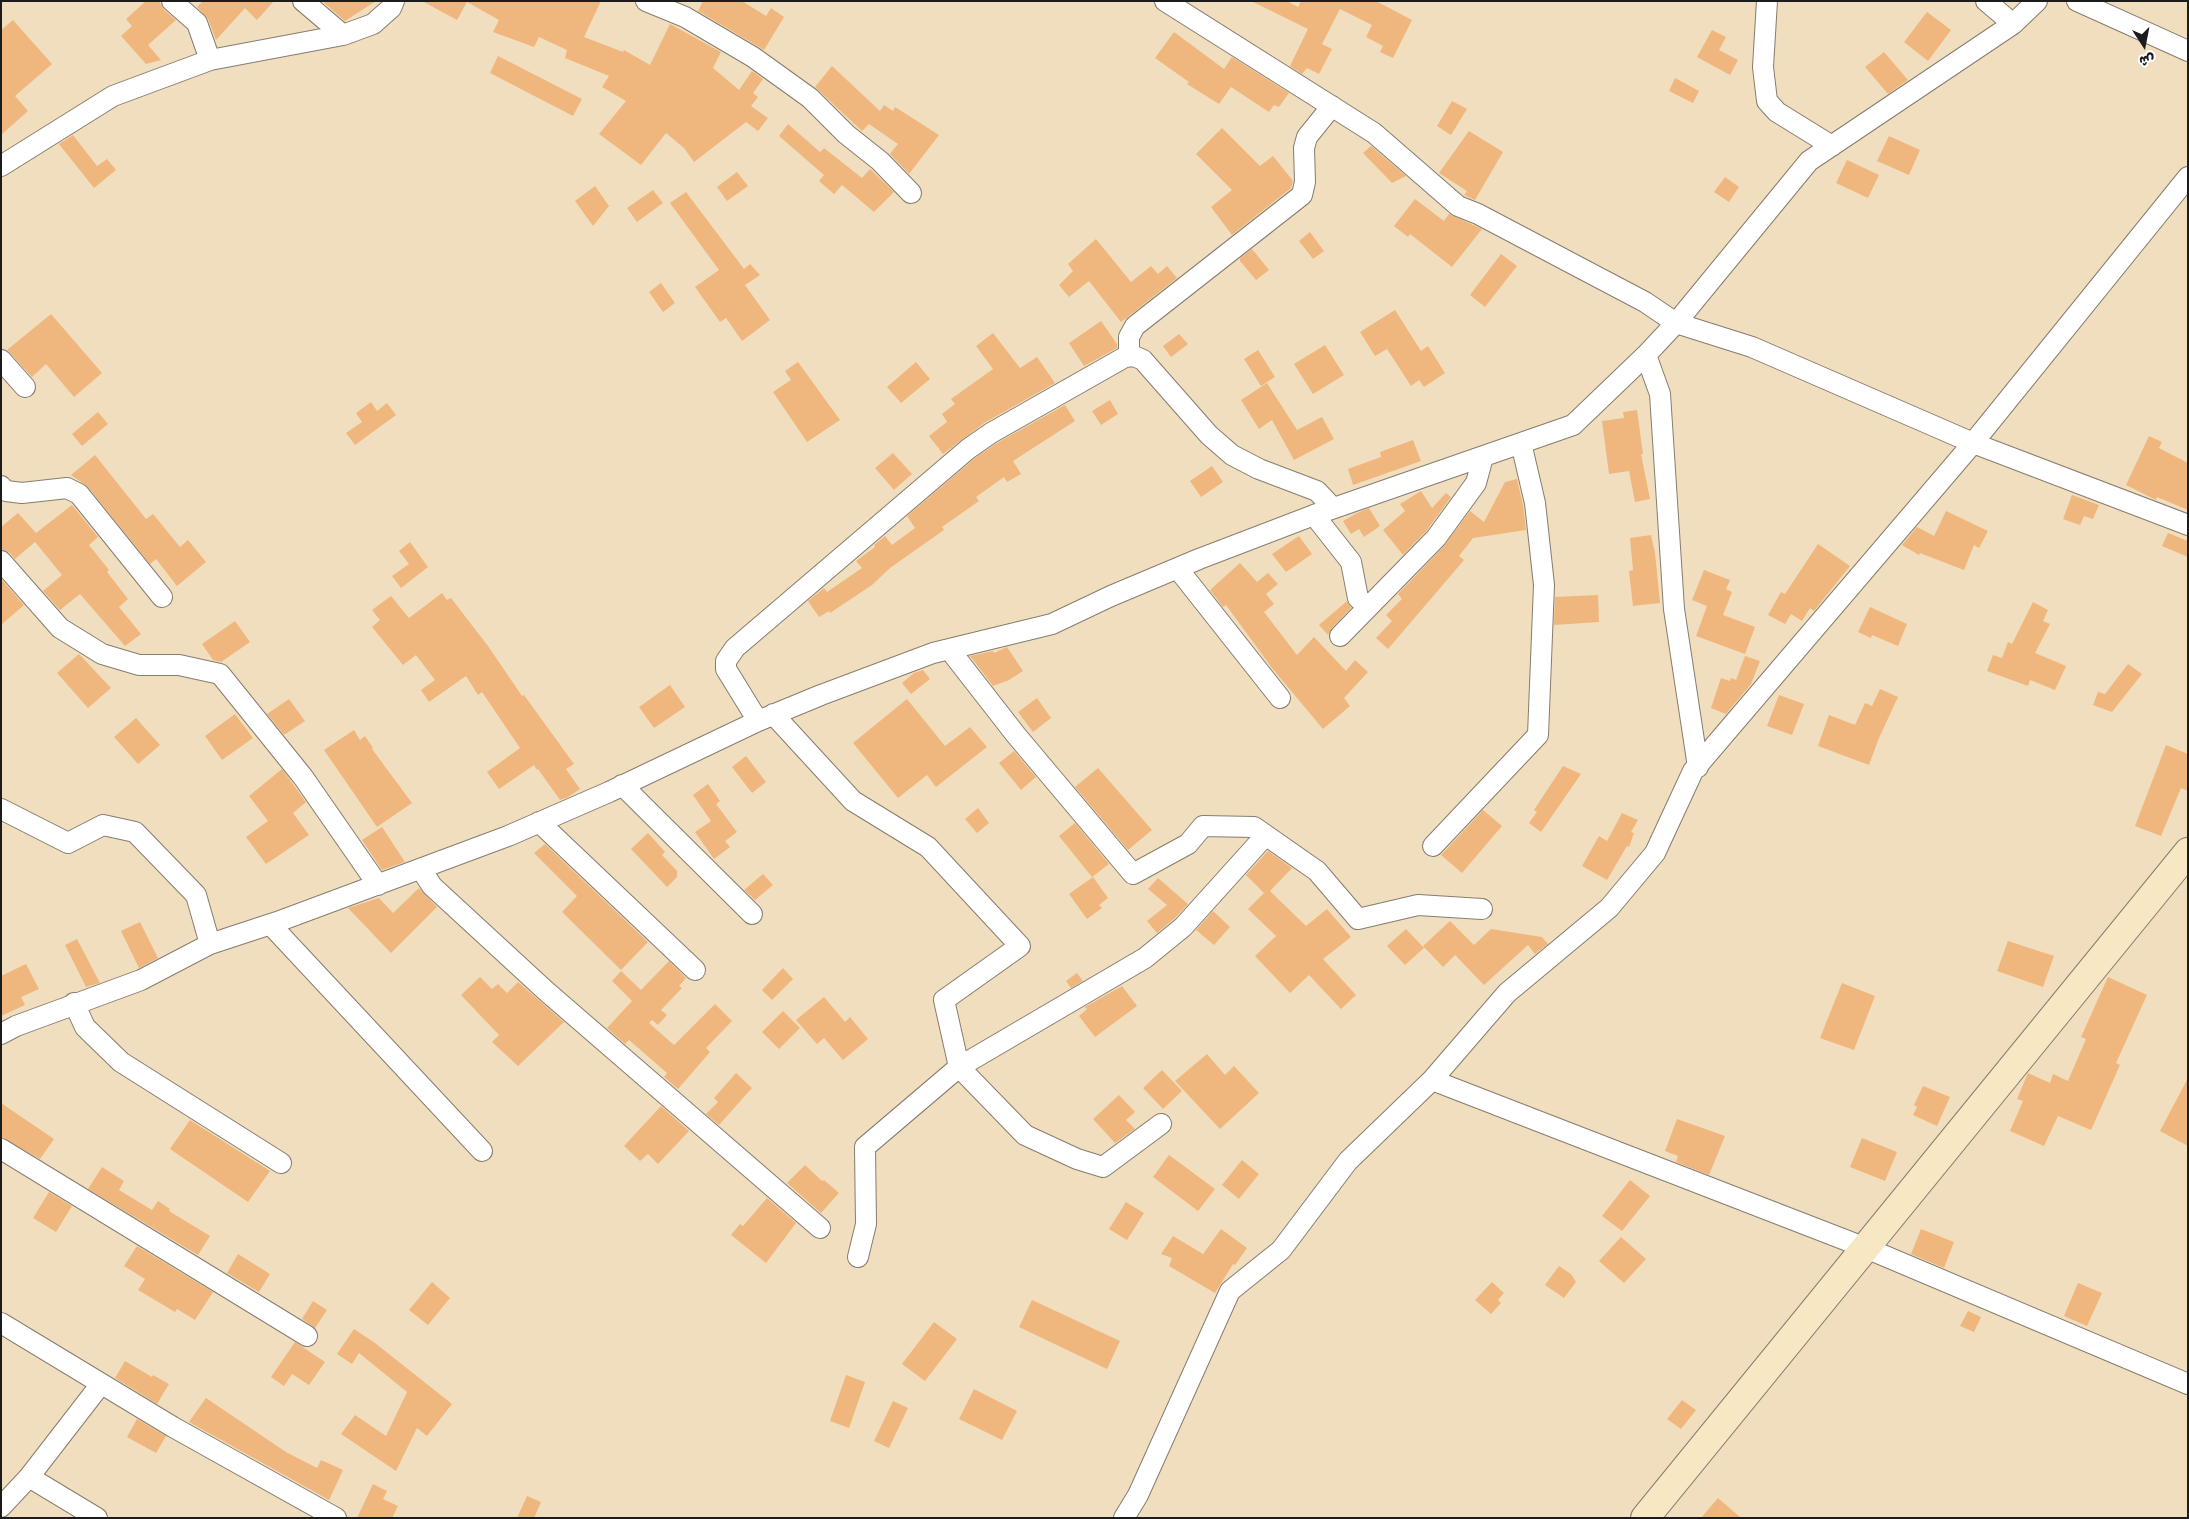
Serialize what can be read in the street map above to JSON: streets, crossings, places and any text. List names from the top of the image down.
{
  "north": "bottom"
}
